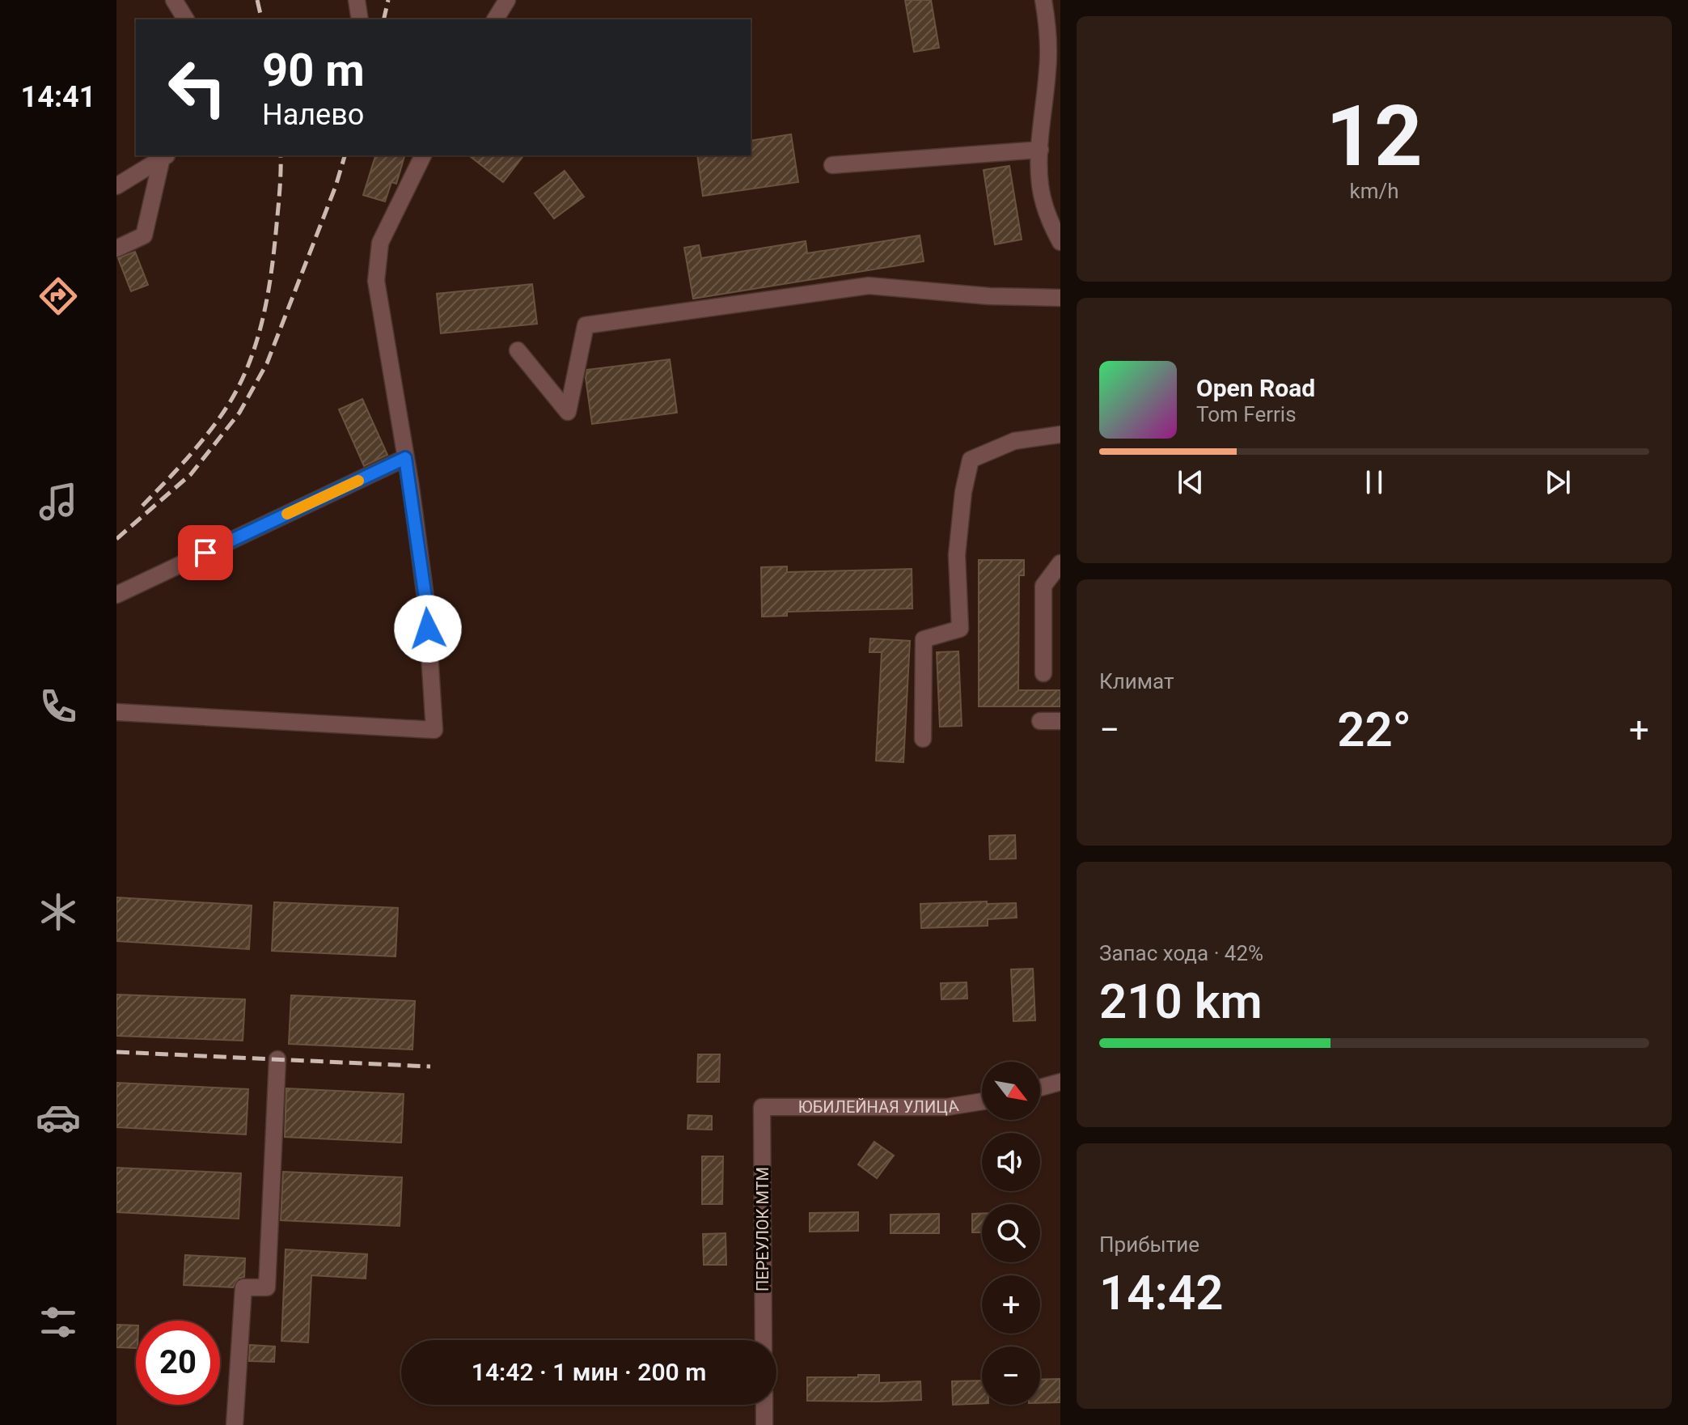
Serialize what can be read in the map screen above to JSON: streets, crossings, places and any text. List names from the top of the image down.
{
  "streets": {
    "street": ["ЮБИЛЕЙНАЯ УЛИЦА", "ПЕРЕУЛОК МТМ"]
  },
  "crossings": [
    ["ЮБИЛЕЙНАЯ УЛИЦА", "ПЕРЕУЛОК МТМ"]
  ],
  "north": "bottom right",
  "page": {
    "tabs": "14:41",
    "tile": [
      ["12", "km/h"],
      "Климат",
      ["Запас хода · 42%", "210 km"],
      ["Прибытие", "14:42"]
    ],
    "turn": ["90 m", "Налево"],
    "song": ["Open Road", "Tom Ferris"],
    "heat": ["−", "22°", "+"],
    "map_buttons": ["+", "−"],
    "limit": "20",
    "trip": "14:42 · 1 мин · 200 m"
  }
}
